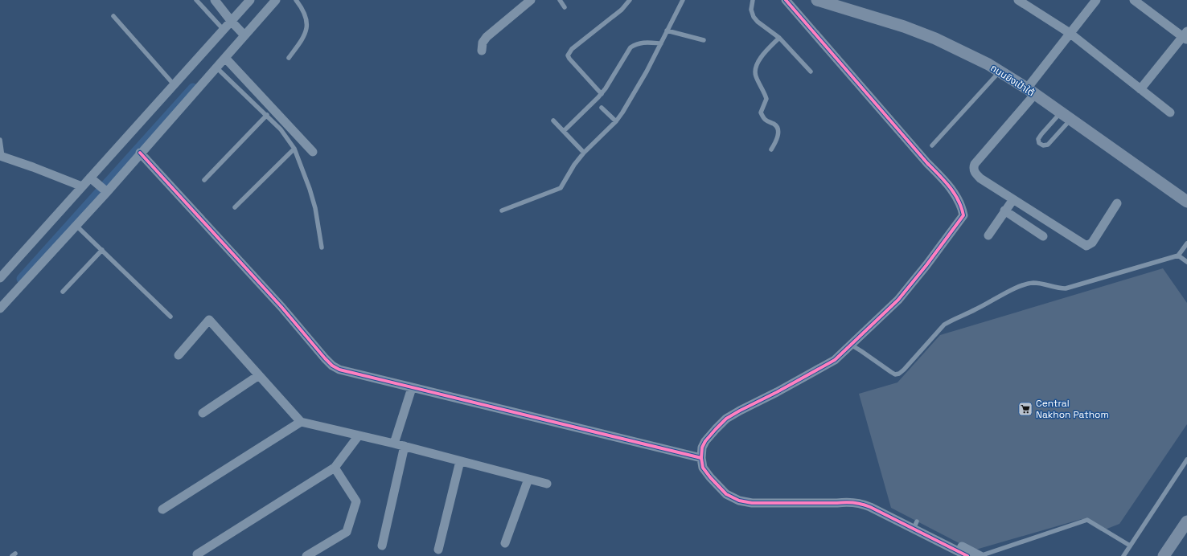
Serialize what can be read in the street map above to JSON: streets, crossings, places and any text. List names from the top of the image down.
{
  "streets": {
    "main road": ["ถนนยิงเป้าใต้"]
  },
  "places": {
    "supermarket": ["Central Nakhon Pathom"]
  }
}
